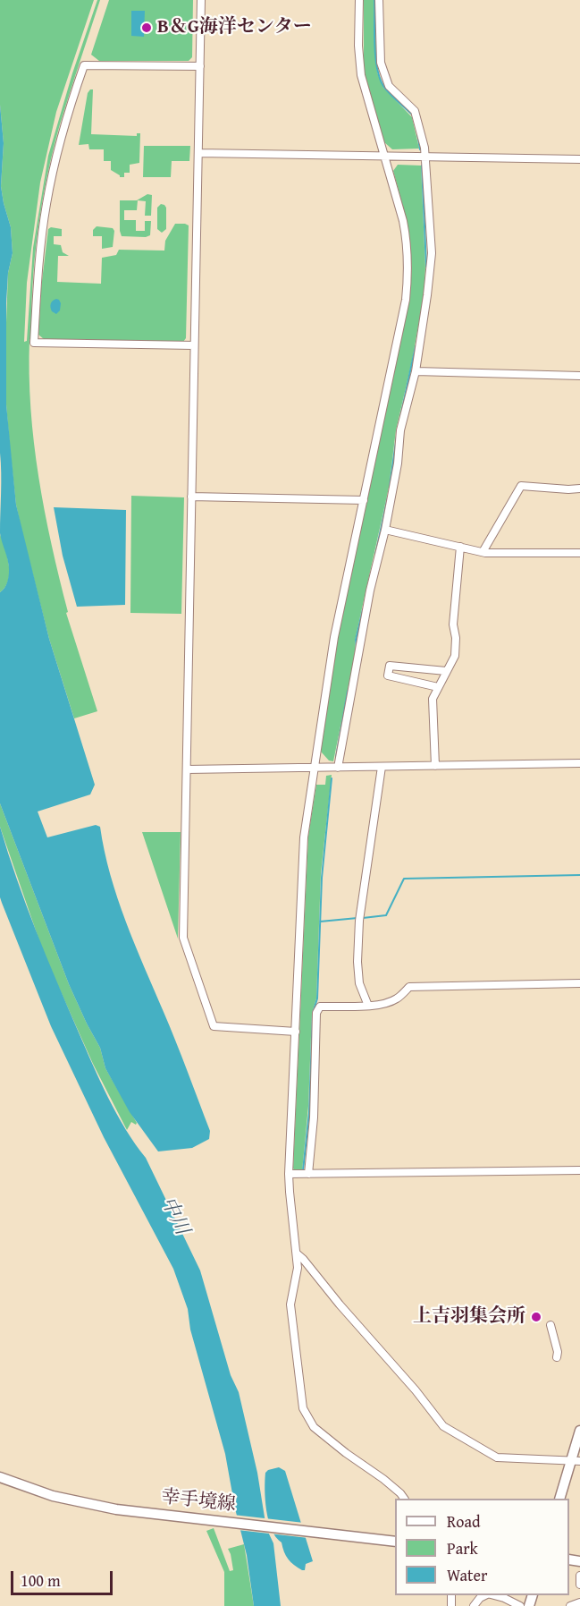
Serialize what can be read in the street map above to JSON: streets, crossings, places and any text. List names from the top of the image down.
{
  "streets": {
    "main road": ["幸手境線"]
  },
  "water": ["中川"],
  "places": ["B＆G海洋センター", "上吉羽集会所"],
  "legend": ["Road", "Park", "Water"],
  "scale_bar": "100 m"
}
